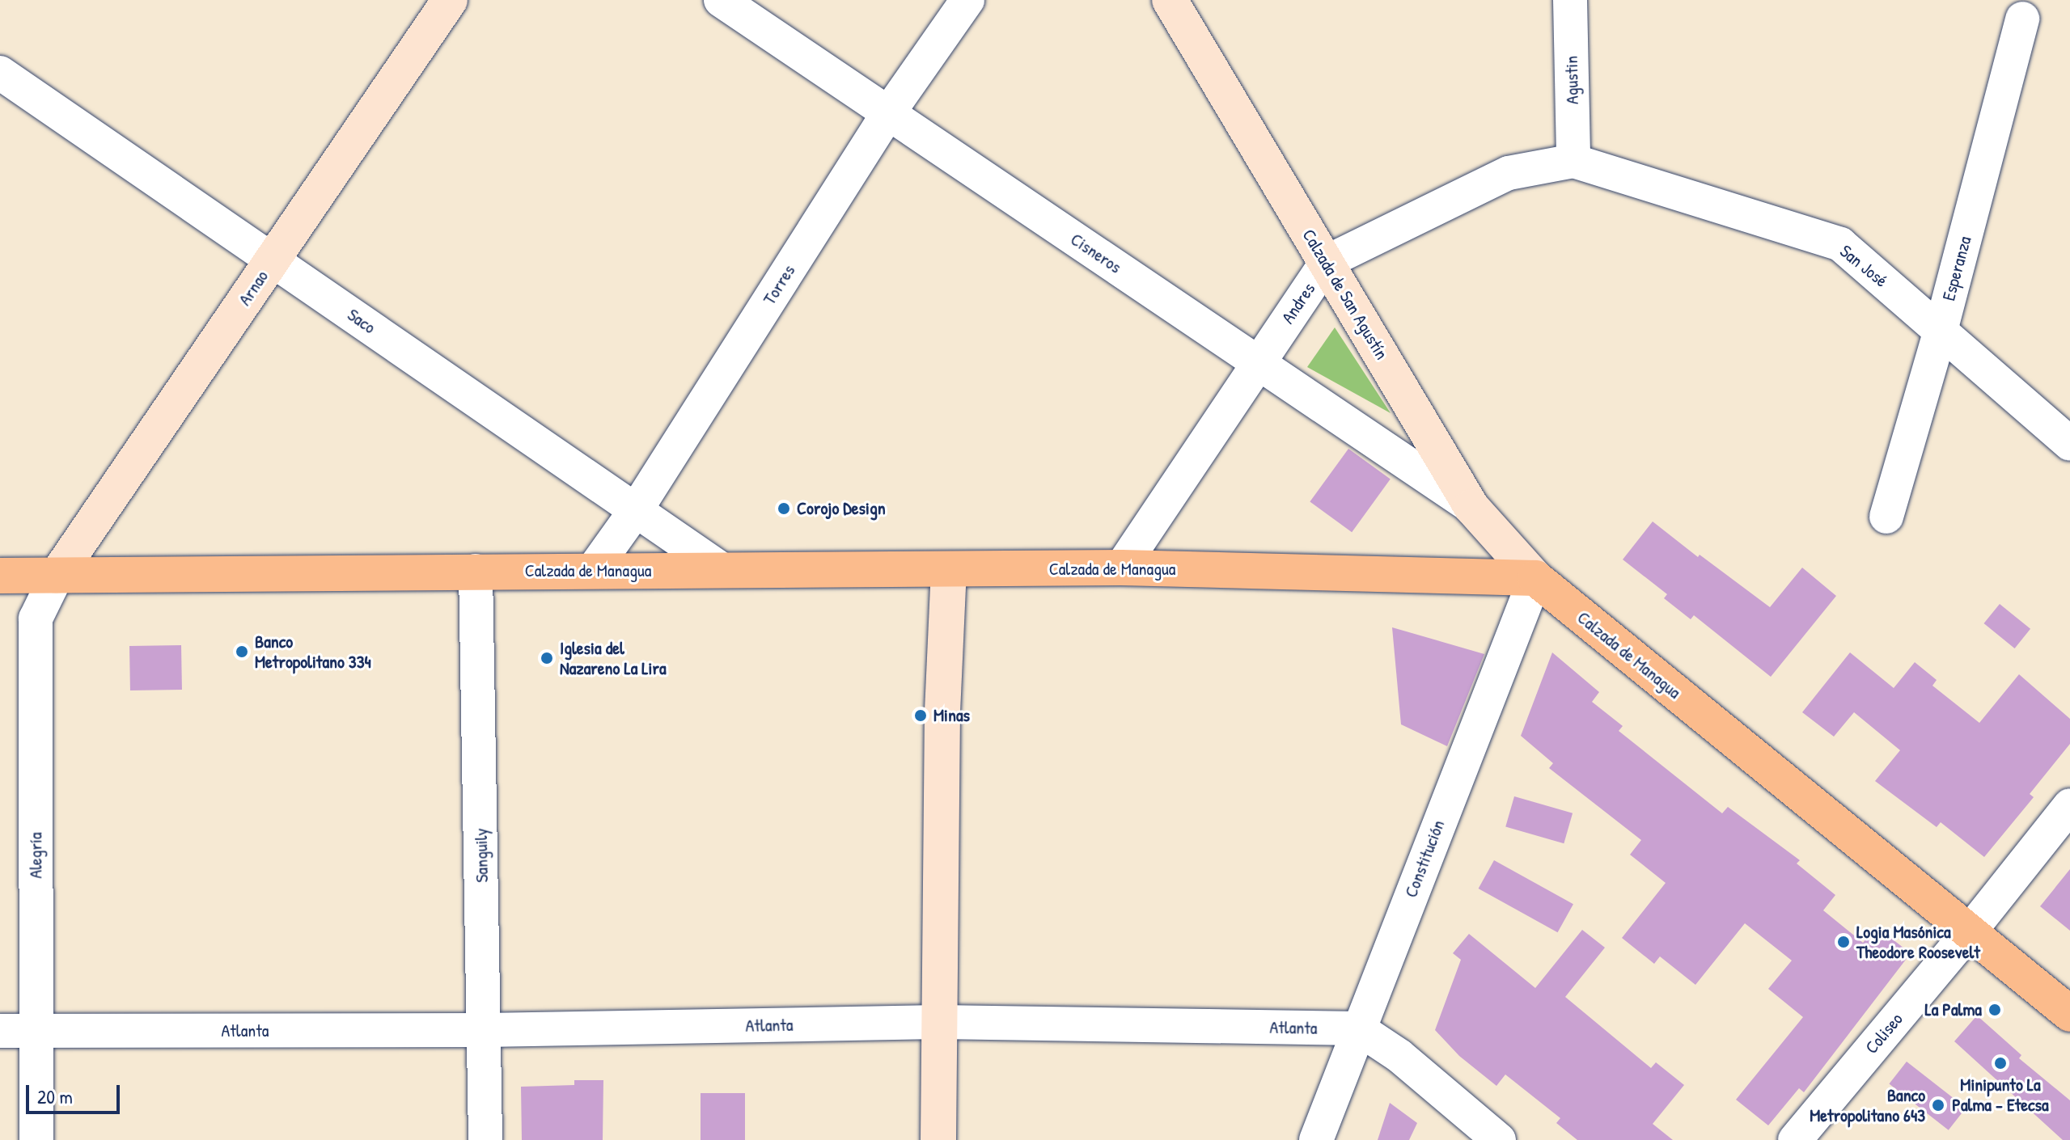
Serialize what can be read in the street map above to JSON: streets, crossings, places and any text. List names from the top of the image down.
{
  "streets": {
    "main road": ["Calzada de Managua"],
    "street": [
      "Agustin",
      "Cisneros",
      "San José",
      "Esperanza",
      "Torres",
      "Arnao",
      "Calzada de San Agustín",
      "Andres",
      "Saco",
      "Alegría",
      "Sanguily",
      "Constitución",
      "Atlanta",
      "Coliseo"
    ]
  },
  "crossings": [
    ["Agustin", "San José"],
    ["Agustin", "Andres"],
    ["Cisneros", "Torres"],
    ["Cisneros", "Calzada de San Agustín"],
    ["Cisneros", "Andres"],
    ["San José", "Esperanza"],
    ["San José", "Andres"],
    ["Torres", "Saco"],
    ["Torres", "Calzada de Managua"],
    ["Arnao", "Saco"],
    ["Arnao", "Calzada de Managua"],
    ["Arnao", "Alegría"],
    ["Calzada de San Agustín", "Andres"],
    ["Calzada de San Agustín", "Calzada de Managua"],
    ["Calzada de San Agustín", "Constitución"],
    ["Andres", "Calzada de Managua"],
    ["Saco", "Calzada de Managua"],
    ["Calzada de Managua", "Alegría"],
    ["Calzada de Managua", "Sanguily"],
    ["Calzada de Managua", "Constitución"],
    ["Calzada de Managua", "Coliseo"],
    ["Alegría", "Atlanta"],
    ["Sanguily", "Atlanta"],
    ["Constitución", "Atlanta"]
  ],
  "places": [
    "Corojo Design",
    "Banco Metropolitano 334",
    "Iglesia del Nazareno La Lira",
    "Minas",
    "Logia Masónica Theodore Roosevelt",
    "La Palma",
    "Minipunto La Palma - Etecsa",
    "Banco Metropolitano 643"
  ],
  "scale_bar": "20 m"
}
